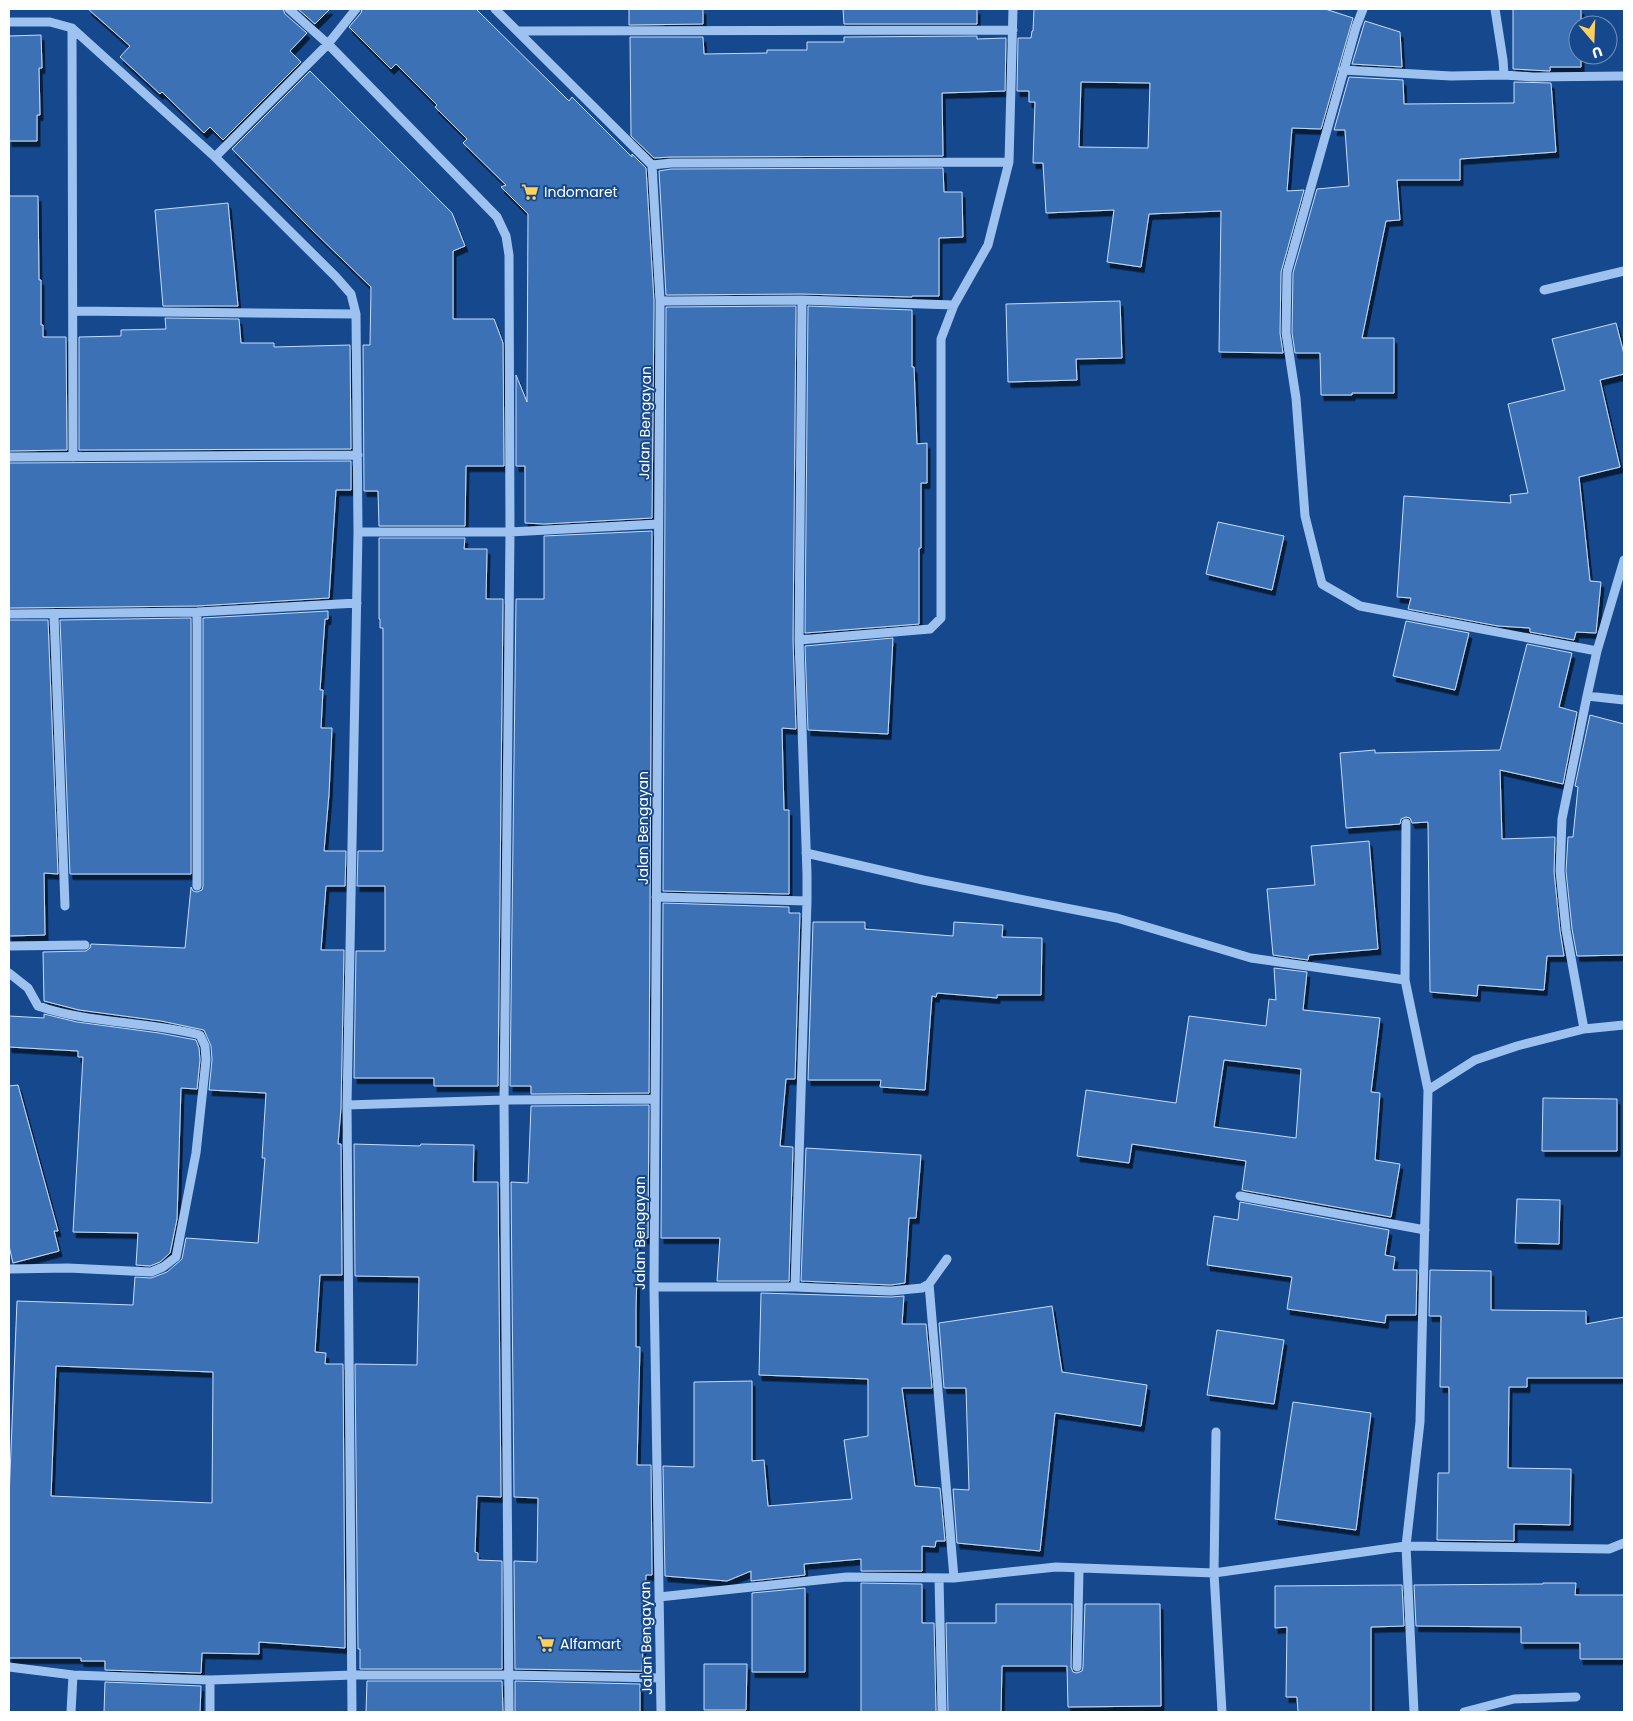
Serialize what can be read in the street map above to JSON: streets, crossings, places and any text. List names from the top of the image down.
{
  "streets": {
    "street": ["Jalan Bengayan"]
  },
  "places": {
    "supermarket": ["Indomaret", "Alfamart"]
  },
  "north": "bottom"
}
